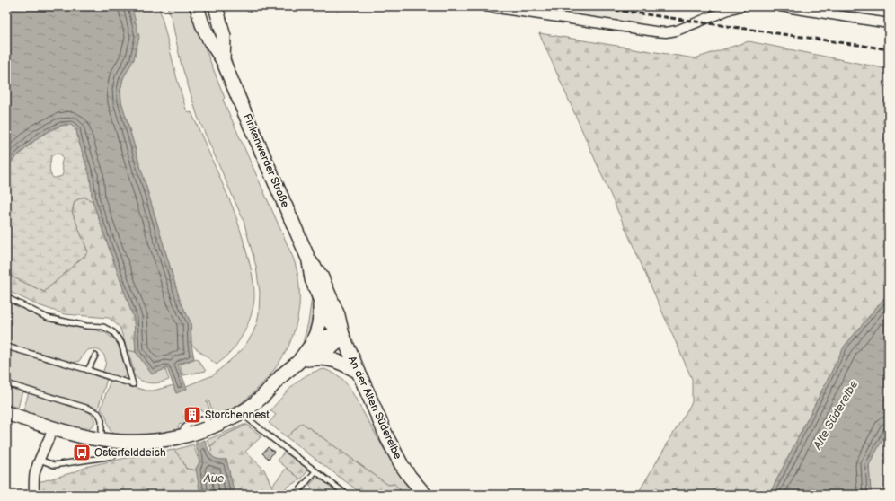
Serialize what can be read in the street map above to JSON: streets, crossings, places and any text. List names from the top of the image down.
{
  "streets": {
    "main road": ["Finkenwerder Straße", "An der Alten Süderelbe"]
  },
  "crossings": [
    ["Finkenwerder Straße", "An der Alten Süderelbe"]
  ],
  "water": ["Alte Süderelbe", "Aue"],
  "places": {
    "building": ["Storchennest"],
    "bus stop": ["Osterfelddeich"]
  }
}
